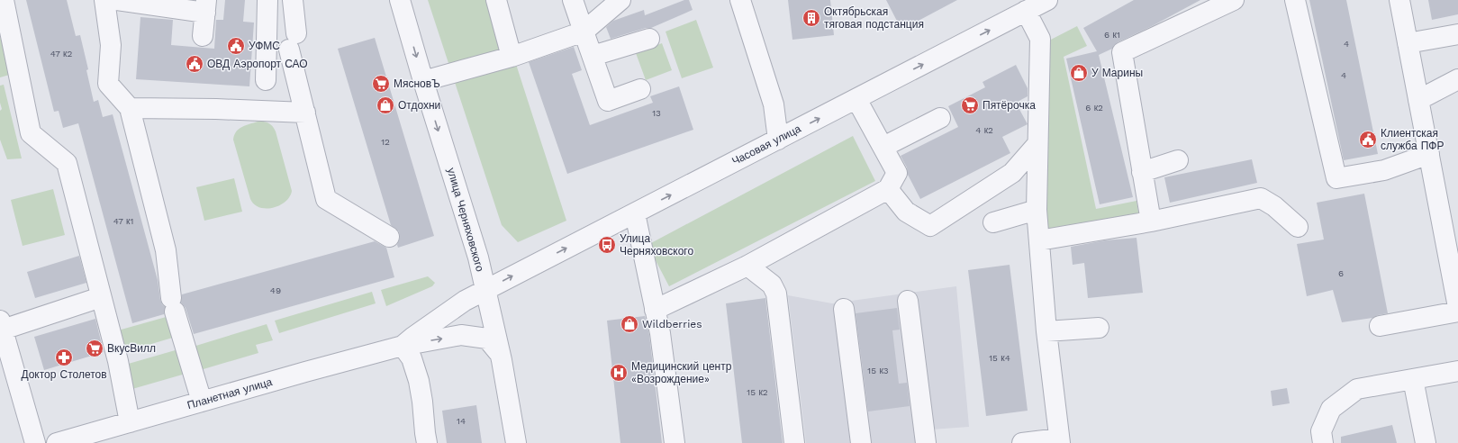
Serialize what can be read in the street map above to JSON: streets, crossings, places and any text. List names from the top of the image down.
{
  "streets": {
    "street": ["Часовая улица", "улица Черняховского", "Планетная улица"]
  },
  "crossings": [
    ["Часовая улица", "улица Черняховского"],
    ["Часовая улица", "Планетная улица"],
    ["улица Черняховского", "Планетная улица"]
  ],
  "places": {
    "building": ["Октябрьская тяговая подстанция"],
    "public building": ["УФМС", "ОВД Аэропорт САО", "Клиентская служба ПФР"],
    "shop": ["У Марины", "Отдохни", "Wildberries"],
    "supermarket": ["МясновЪ", "Пятёрочка", "ВкусВилл"],
    "bus stop": ["Улица Черняховского"],
    "pharmacy": ["Доктор Столетов"],
    "hospital": ["Медицинский центр «Возрождение»"]
  },
  "house_numbers": [
    "6 к1",
    "4",
    "47 к2",
    "4",
    "6 к2",
    "13",
    "4 к2",
    "12",
    "47 к1",
    "6",
    "49",
    "15 к4",
    "15 к3",
    "15 к2",
    "14"
  ]
}
